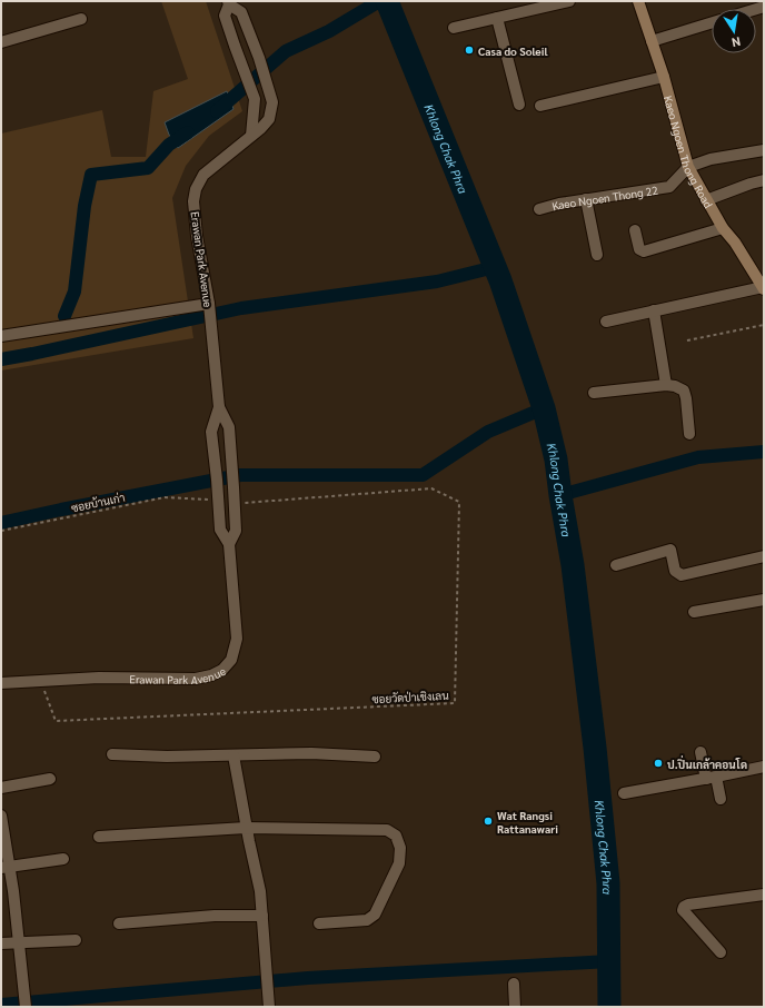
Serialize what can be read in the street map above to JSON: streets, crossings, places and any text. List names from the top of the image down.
{
  "streets": {
    "street": ["Kaeo Ngoen Thong Road", "Kaeo Ngoen Thong 22", "Erawan Park Avenue"],
    "path": ["ซอยบ้านเก่า", "ซอยวัดป่าเชิงเลน"]
  },
  "crossings": [
    ["Kaeo Ngoen Thong Road", "Kaeo Ngoen Thong 22"],
    ["Erawan Park Avenue", "ซอยวัดป่าเชิงเลน"]
  ],
  "water": ["Khlong Chak Phra"],
  "places": ["Casa do Soleil", "ป.ปิ่นเกล้าคอนโด", "Wat Rangsi Rattanawari"],
  "north": "bottom"
}
